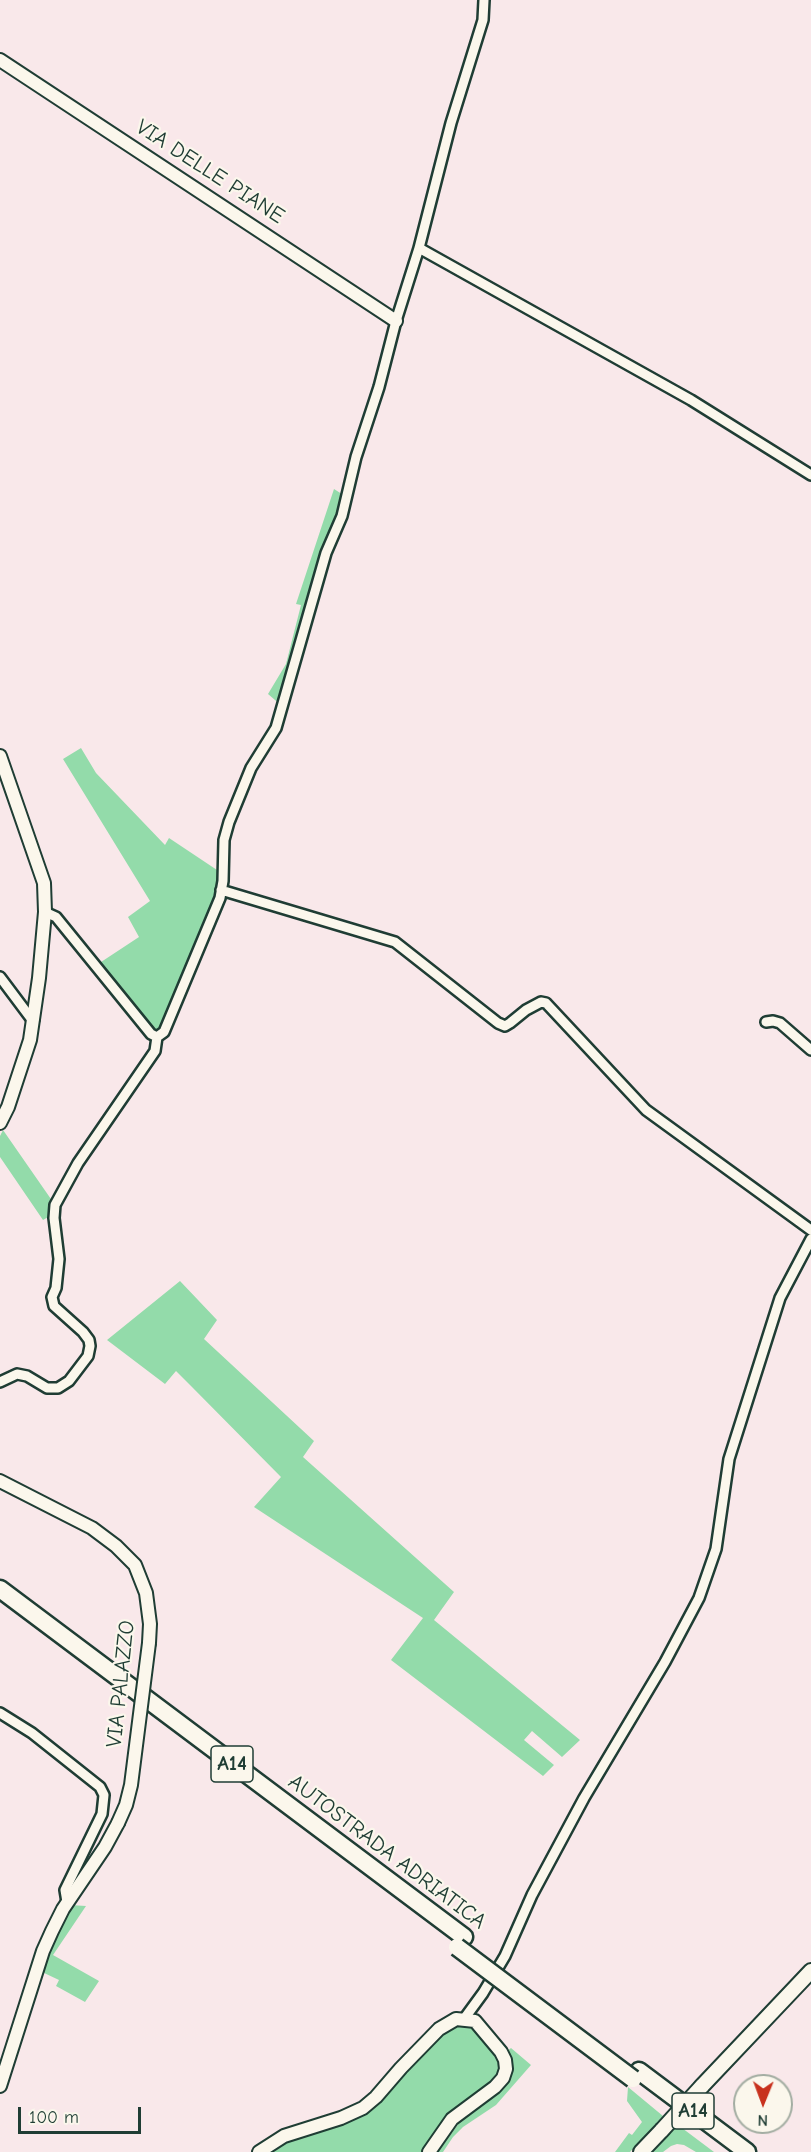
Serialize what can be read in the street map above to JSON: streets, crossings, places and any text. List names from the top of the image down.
{
  "streets": {
    "highway": ["A14", "AUTOSTRADA ADRIATICA"],
    "street": ["VIA DELLE PIANE", "VIA PALAZZO"]
  },
  "scale_bar": "100 m",
  "north": "bottom"
}
